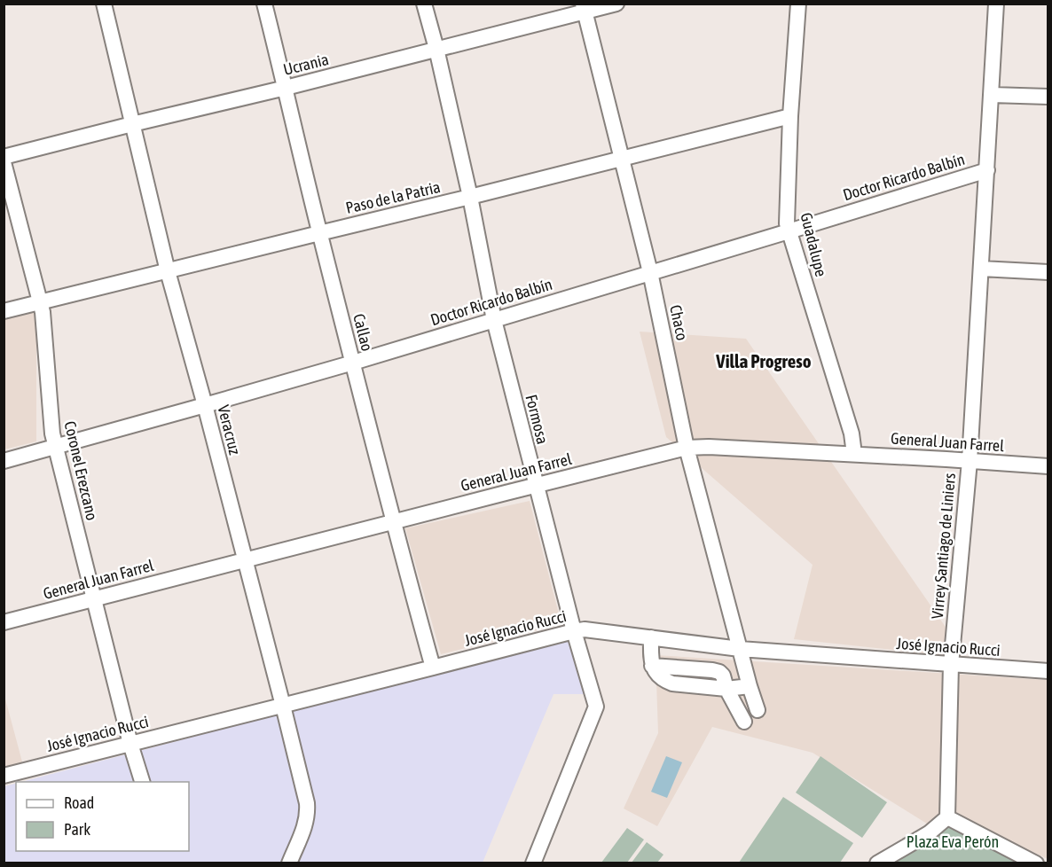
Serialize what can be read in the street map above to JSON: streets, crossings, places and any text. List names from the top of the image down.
{
  "streets": {
    "street": [
      "Ucrania",
      "Doctor Ricardo Balbín",
      "Paso de la Patria",
      "Guadalupe",
      "Chaco",
      "Callao",
      "Formosa",
      "Veracruz",
      "General Juan Farrel",
      "Coronel Erezcano",
      "Virrey Santiago de Liniers",
      "José Ignacio Rucci"
    ]
  },
  "crossings": [
    ["Ucrania", "Chaco"],
    ["Ucrania", "Callao"],
    ["Ucrania", "Formosa"],
    ["Ucrania", "Veracruz"],
    ["Doctor Ricardo Balbín", "Guadalupe"],
    ["Doctor Ricardo Balbín", "Chaco"],
    ["Doctor Ricardo Balbín", "Callao"],
    ["Doctor Ricardo Balbín", "Formosa"],
    ["Doctor Ricardo Balbín", "Veracruz"],
    ["Doctor Ricardo Balbín", "Coronel Erezcano"],
    ["Doctor Ricardo Balbín", "Virrey Santiago de Liniers"],
    ["Paso de la Patria", "Guadalupe"],
    ["Paso de la Patria", "Chaco"],
    ["Paso de la Patria", "Callao"],
    ["Paso de la Patria", "Formosa"],
    ["Paso de la Patria", "Veracruz"],
    ["Paso de la Patria", "Coronel Erezcano"],
    ["Guadalupe", "General Juan Farrel"],
    ["Chaco", "General Juan Farrel"],
    ["Chaco", "José Ignacio Rucci"],
    ["Callao", "General Juan Farrel"],
    ["Callao", "José Ignacio Rucci"],
    ["Formosa", "General Juan Farrel"],
    ["Formosa", "José Ignacio Rucci"],
    ["Veracruz", "General Juan Farrel"],
    ["Veracruz", "José Ignacio Rucci"],
    ["General Juan Farrel", "Coronel Erezcano"],
    ["General Juan Farrel", "Virrey Santiago de Liniers"],
    ["Coronel Erezcano", "José Ignacio Rucci"],
    ["Virrey Santiago de Liniers", "José Ignacio Rucci"]
  ],
  "districts": ["Villa Progreso"],
  "parks": ["Plaza Eva Perón"],
  "legend": ["Road", "Park"]
}
